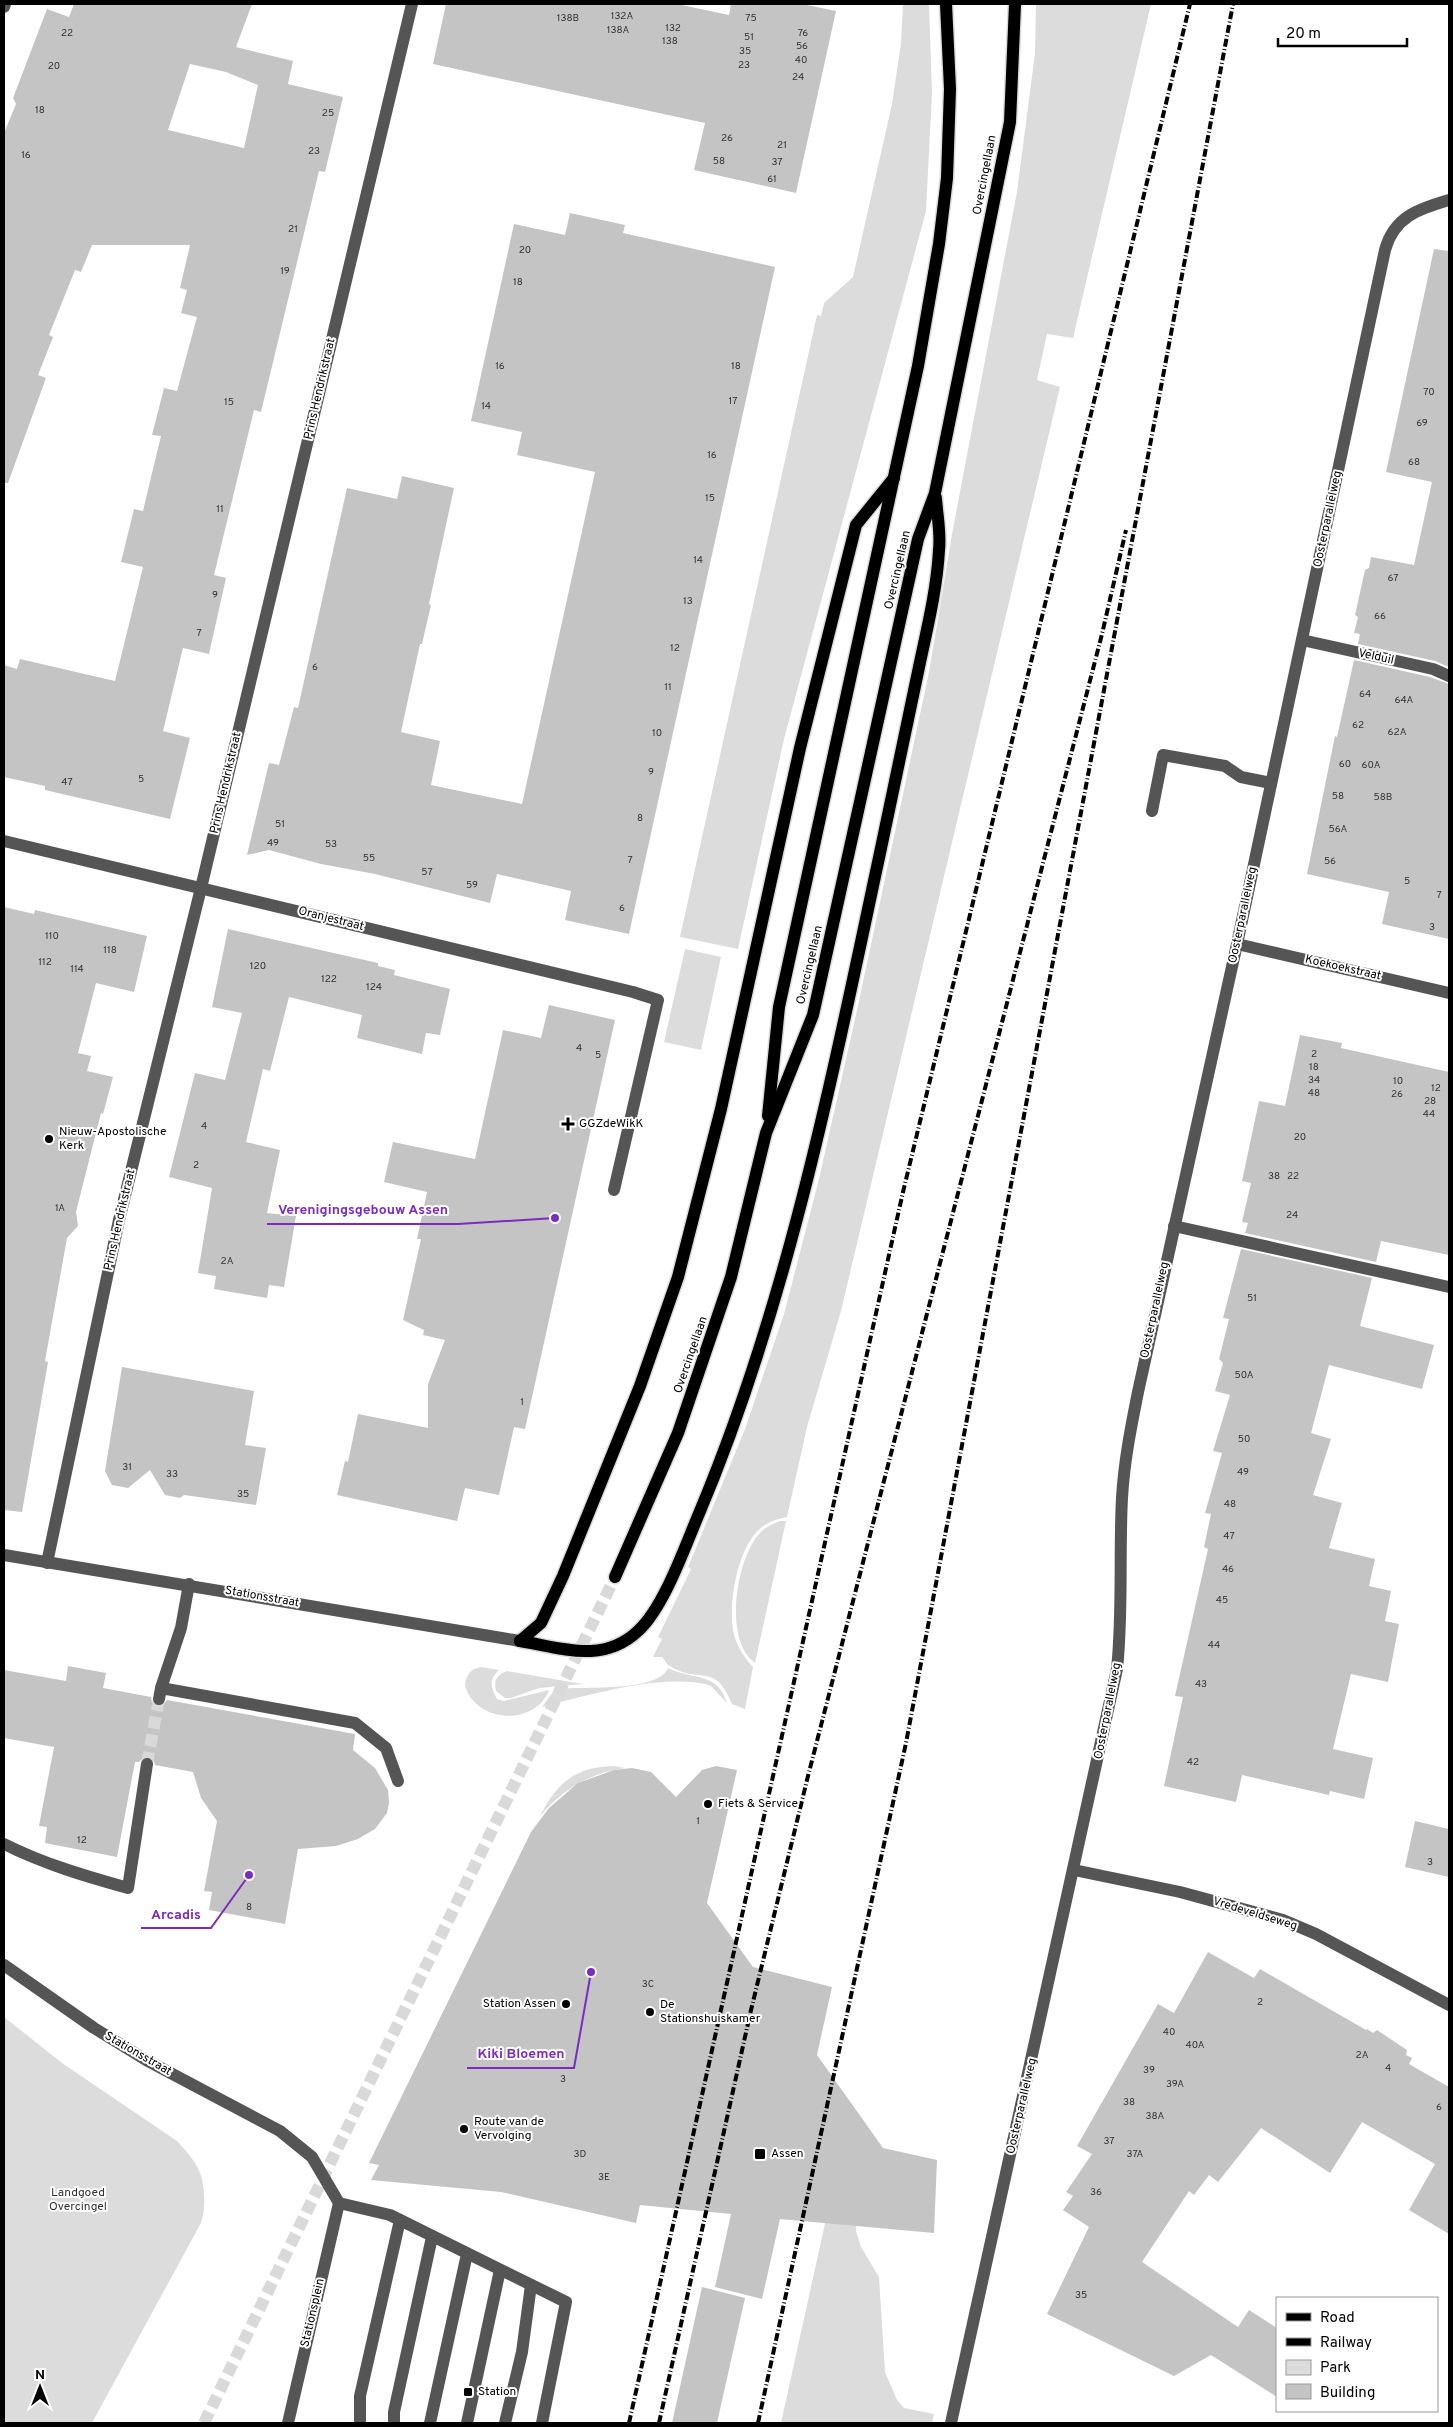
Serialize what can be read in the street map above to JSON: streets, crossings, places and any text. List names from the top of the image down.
{
  "streets": {
    "main road": ["Overcingellaan"],
    "street": [
      "Prins Hendrikstraat",
      "Oosterparallelweg",
      "Velduil",
      "Oranjestraat",
      "Koekoekstraat",
      "Stationsstraat",
      "Vredeveldseweg",
      "Stationsplein"
    ]
  },
  "crossings": [
    ["Prins Hendrikstraat", "Oranjestraat"],
    ["Prins Hendrikstraat", "Stationsstraat"],
    ["Oosterparallelweg", "Velduil"],
    ["Oosterparallelweg", "Koekoekstraat"],
    ["Oosterparallelweg", "Vredeveldseweg"],
    ["Stationsstraat", "Stationsplein"]
  ],
  "parks": ["Landgoed Overcingel"],
  "places": {
    "health": ["GGZdeWikK"],
    "other": [
      "Nieuw-Apostolische Kerk",
      "Verenigingsgebouw Assen",
      "Fiets & Service",
      "Arcadis",
      "Kiki Bloemen",
      "Station Assen",
      "De Stationshuiskamer",
      "Route van de Vervolging"
    ],
    "transit": ["Assen", "Station"]
  },
  "house_numbers": [
    "132A",
    "138B",
    "75",
    "132",
    "138A",
    "22",
    "76",
    "51",
    "138",
    "56",
    "35",
    "40",
    "23",
    "20",
    "24",
    "18",
    "25",
    "26",
    "21",
    "23",
    "16",
    "58",
    "37",
    "61",
    "21",
    "20",
    "19",
    "18",
    "16",
    "18",
    "70",
    "17",
    "15",
    "14",
    "69",
    "16",
    "68",
    "15",
    "11",
    "14",
    "67",
    "9",
    "13",
    "66",
    "7",
    "12",
    "6",
    "11",
    "64",
    "64A",
    "62",
    "62A",
    "10",
    "60",
    "60A",
    "9",
    "5",
    "47",
    "58",
    "58B",
    "8",
    "51",
    "56A",
    "49",
    "53",
    "55",
    "7",
    "56",
    "57",
    "5",
    "59",
    "7",
    "6",
    "3",
    "110",
    "118",
    "112",
    "120",
    "114",
    "122",
    "124",
    "4",
    "2",
    "5",
    "18",
    "34",
    "10",
    "12",
    "48",
    "26",
    "28",
    "44",
    "4",
    "20",
    "2",
    "38",
    "22",
    "1A",
    "24",
    "2A",
    "51",
    "50A",
    "1",
    "50",
    "31",
    "49",
    "33",
    "35",
    "48",
    "47",
    "46",
    "45",
    "44",
    "43",
    "42",
    "1",
    "12",
    "3",
    "8",
    "3C",
    "2",
    "40",
    "40A",
    "2A",
    "4",
    "39",
    "3",
    "39A",
    "38",
    "6",
    "38A",
    "37",
    "3D",
    "37A",
    "3E",
    "36",
    "35"
  ],
  "legend": [
    "Road",
    "Railway",
    "Park",
    "Building"
  ],
  "scale_bar": "20 m",
  "north": "top"
}
